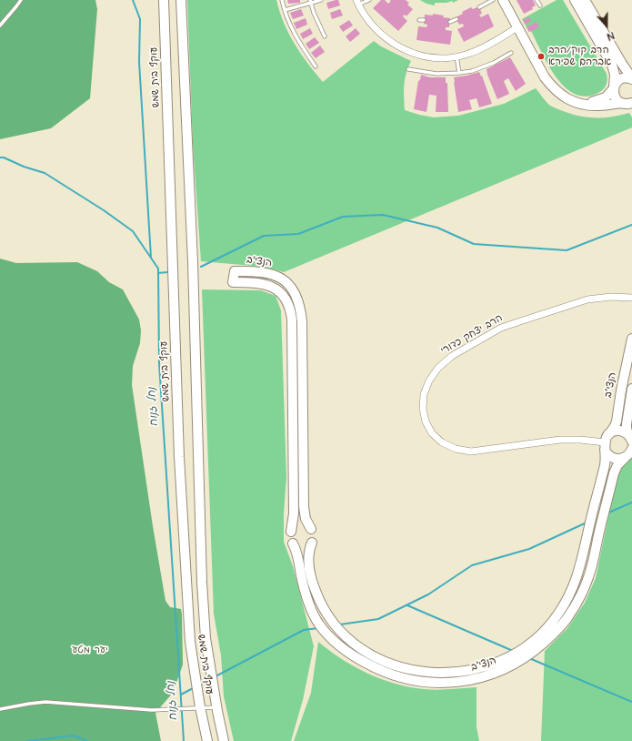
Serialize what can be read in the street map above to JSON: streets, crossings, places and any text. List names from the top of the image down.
{
  "streets": {
    "street": ["עוקף בית שמש", "הנצי\"ב", "הרב יצחק כדורי"]
  },
  "crossings": [
    ["הנצי\"ב", "הרב יצחק כדורי"]
  ],
  "water": ["נחל זנוח"],
  "parks": ["יער מטע"],
  "places": ["הרב קוק/הרב אברהם שפירא"],
  "north": "bottom"
}
